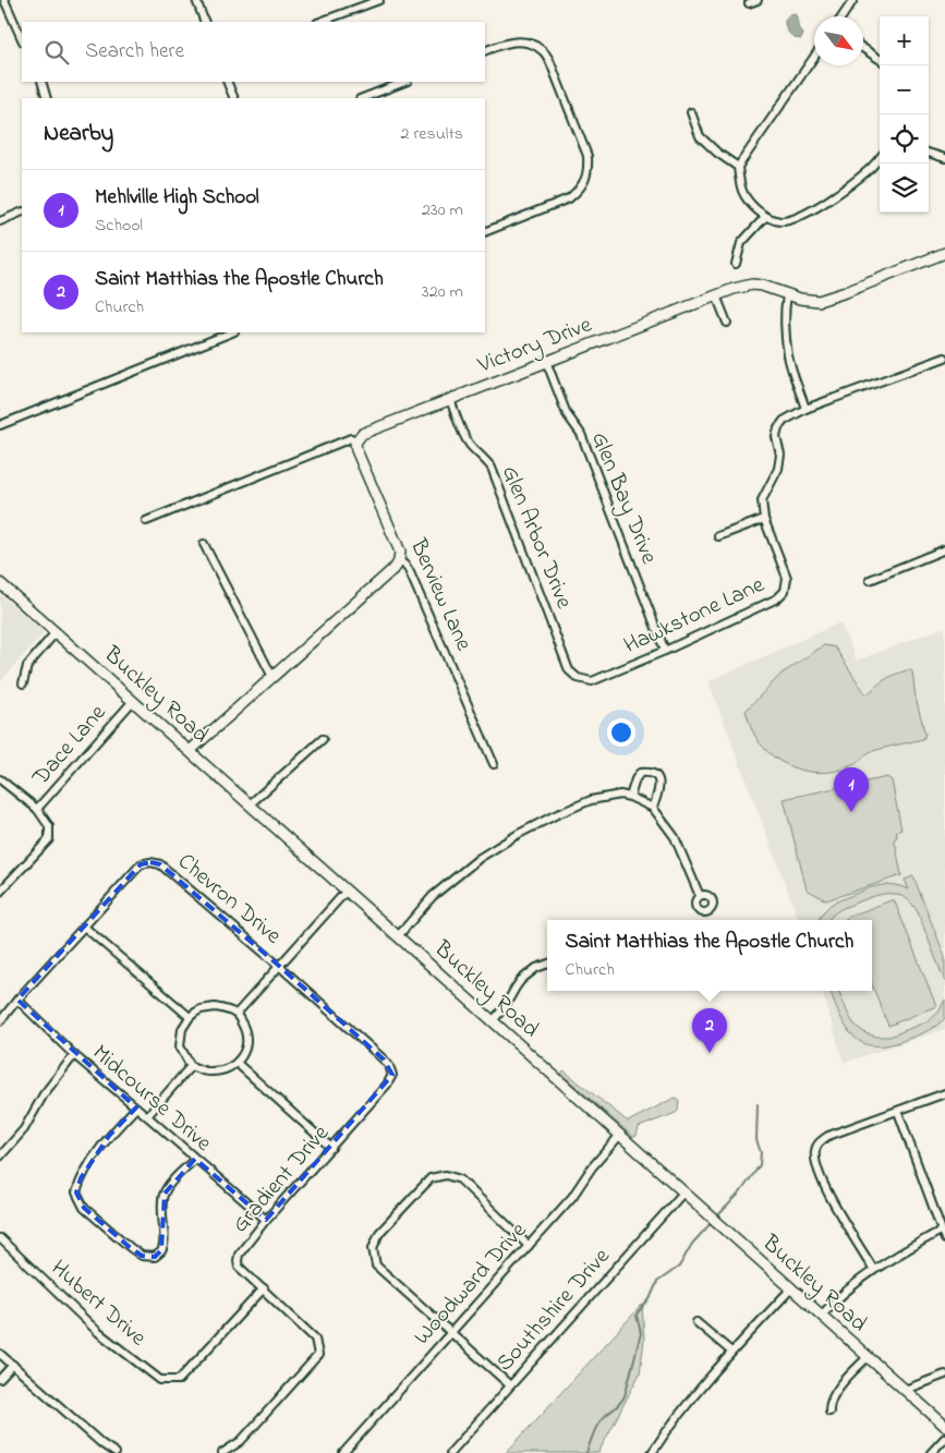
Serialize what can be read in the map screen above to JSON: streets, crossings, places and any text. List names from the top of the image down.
{
  "streets": {
    "street": [
      "Victory Drive",
      "Glen Bay Drive",
      "Glen Arbor Drive",
      "Berview Lane",
      "Hawkstone Lane",
      "Buckley Road",
      "Dace Lane",
      "Chevron Drive",
      "Midcourse Drive",
      "Gradient Drive",
      "Woodward Drive",
      "Hubert Drive",
      "Southshire Drive"
    ]
  },
  "crossings": [
    ["Victory Drive", "Glen Bay Drive"],
    ["Victory Drive", "Glen Arbor Drive"],
    ["Victory Drive", "Berview Lane"],
    ["Glen Bay Drive", "Hawkstone Lane"],
    ["Glen Arbor Drive", "Hawkstone Lane"],
    ["Buckley Road", "Dace Lane"],
    ["Buckley Road", "Woodward Drive"],
    ["Buckley Road", "Southshire Drive"],
    ["Chevron Drive", "Midcourse Drive"],
    ["Chevron Drive", "Gradient Drive"],
    ["Midcourse Drive", "Gradient Drive"],
    ["Gradient Drive", "Hubert Drive"]
  ],
  "north": "bottom right",
  "page": {
    "map_buttons": ["+", "−"],
    "search": "Search here",
    "heading": ["Nearby", "2 results"],
    "list": [
      {
        "mark": "1",
        "name": "Mehlville High School",
        "note": "School",
        "value": "230 m"
      },
      {
        "mark": "2",
        "name": "Saint Matthias the Apostle Church",
        "note": "Church",
        "value": "320 m"
      }
    ],
    "pins": ["1", "2"],
    "popup": ["Saint Matthias the Apostle Church", "Church"]
  }
}
